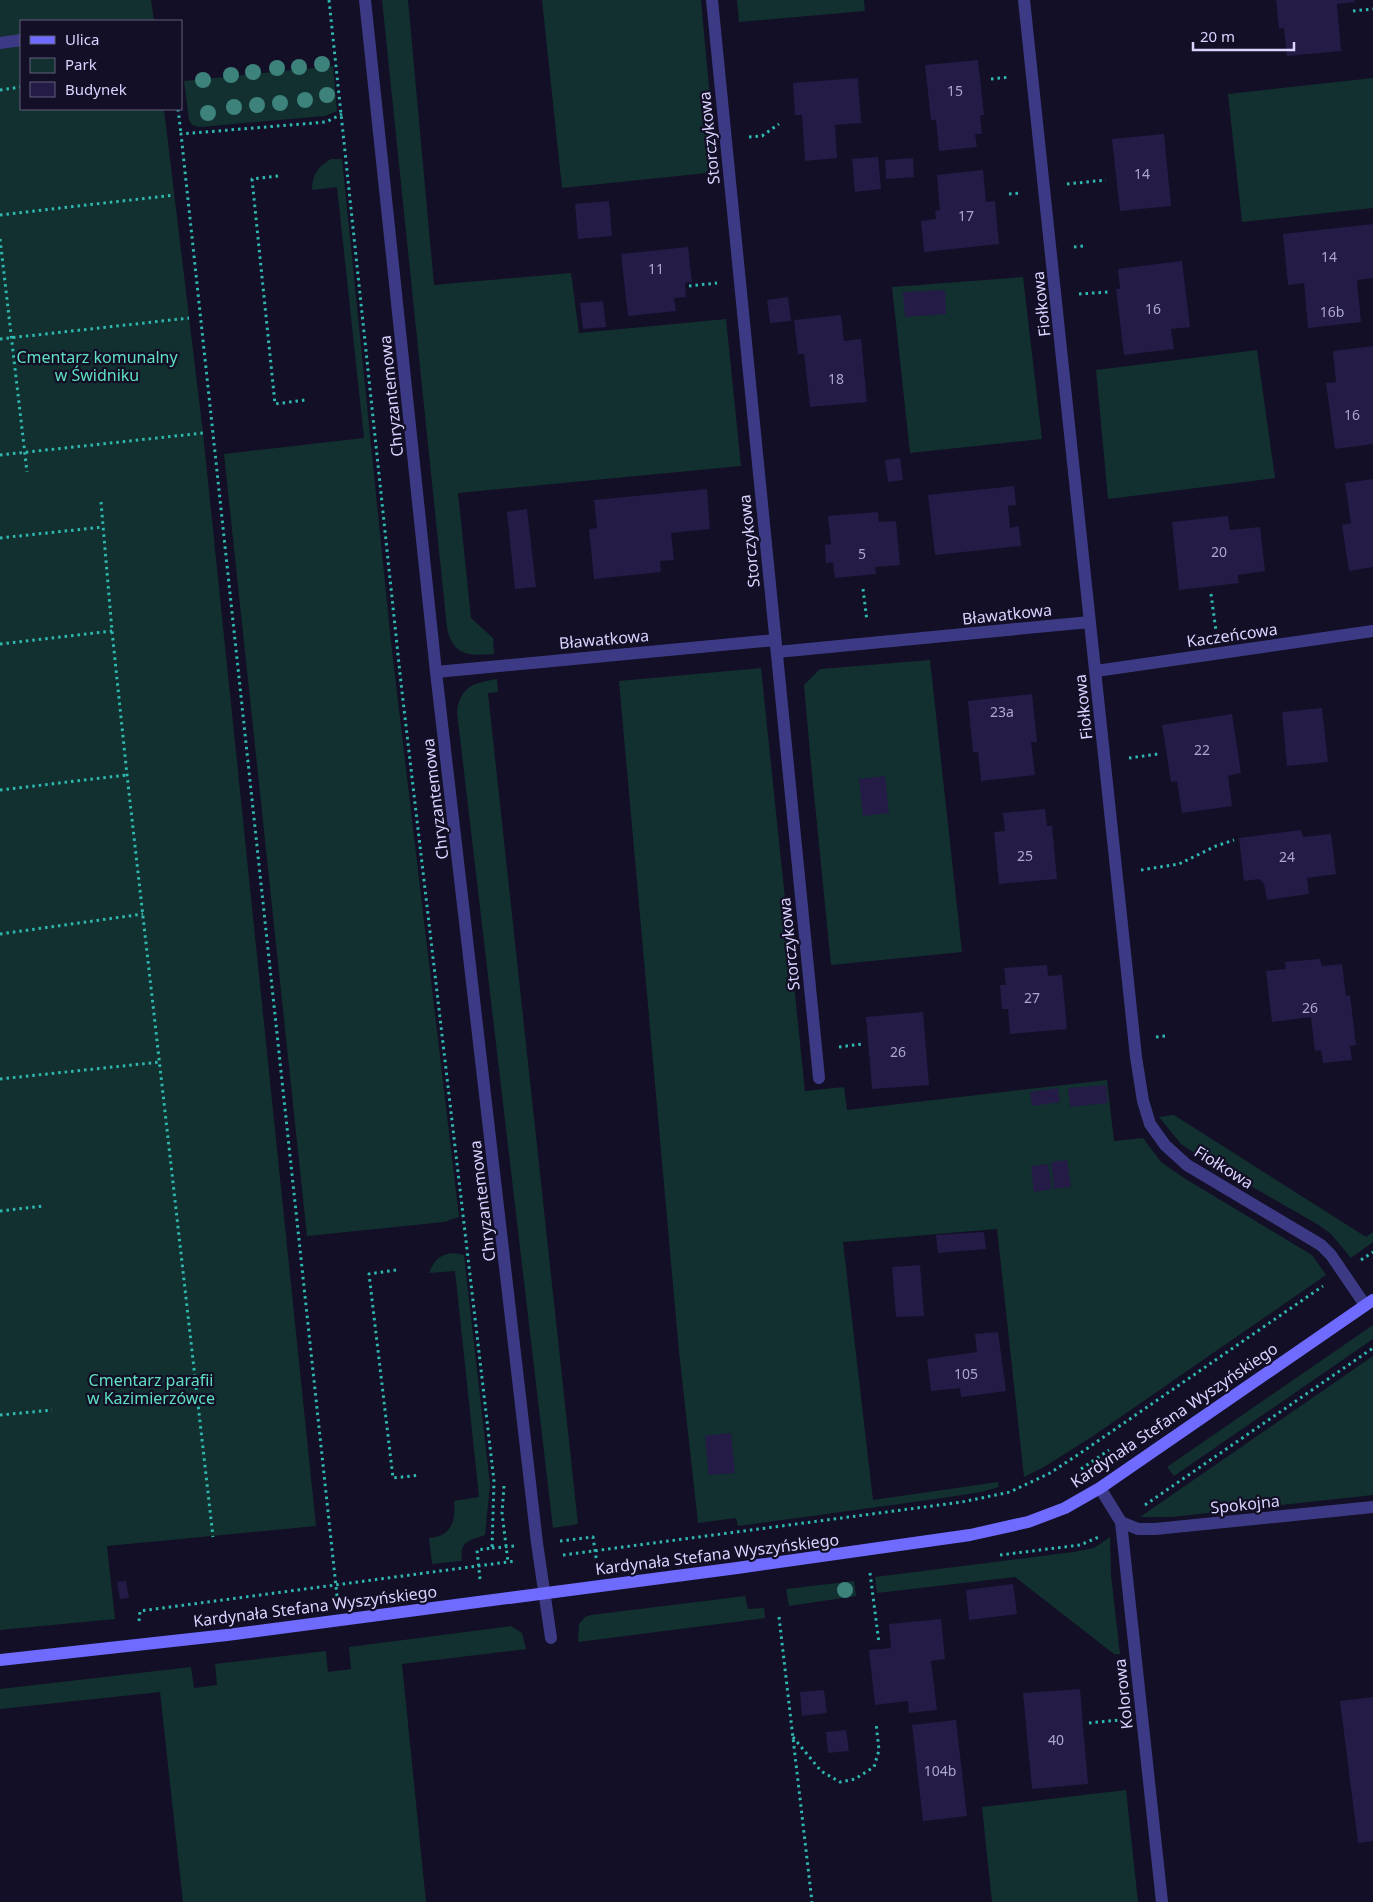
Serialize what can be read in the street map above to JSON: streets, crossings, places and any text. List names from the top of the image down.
{
  "streets": {
    "street": [
      "Storczykowa",
      "Fiołkowa",
      "Chryzantemowa",
      "Bławatkowa",
      "Kaczeńcowa",
      "Kardynała Stefana Wyszyńskiego",
      "Spokojna",
      "Kolorowa"
    ]
  },
  "crossings": [
    ["Storczykowa", "Bławatkowa"],
    ["Fiołkowa", "Bławatkowa"],
    ["Fiołkowa", "Kaczeńcowa"],
    ["Fiołkowa", "Kardynała Stefana Wyszyńskiego"],
    ["Chryzantemowa", "Bławatkowa"],
    ["Chryzantemowa", "Kardynała Stefana Wyszyńskiego"],
    ["Kardynała Stefana Wyszyńskiego", "Kolorowa"],
    ["Spokojna", "Kolorowa"]
  ],
  "parks": ["Cmentarz komunalny w Świdniku", "Cmentarz parafii w Kazimierzówce"],
  "house_numbers": [
    "15",
    "14",
    "17",
    "14",
    "11",
    "16",
    "16b",
    "18",
    "16",
    "20",
    "5",
    "23a",
    "22",
    "25",
    "24",
    "27",
    "26",
    "26",
    "105",
    "40",
    "104b"
  ],
  "legend": ["Ulica", "Park", "Budynek"],
  "scale_bar": "20 m"
}
